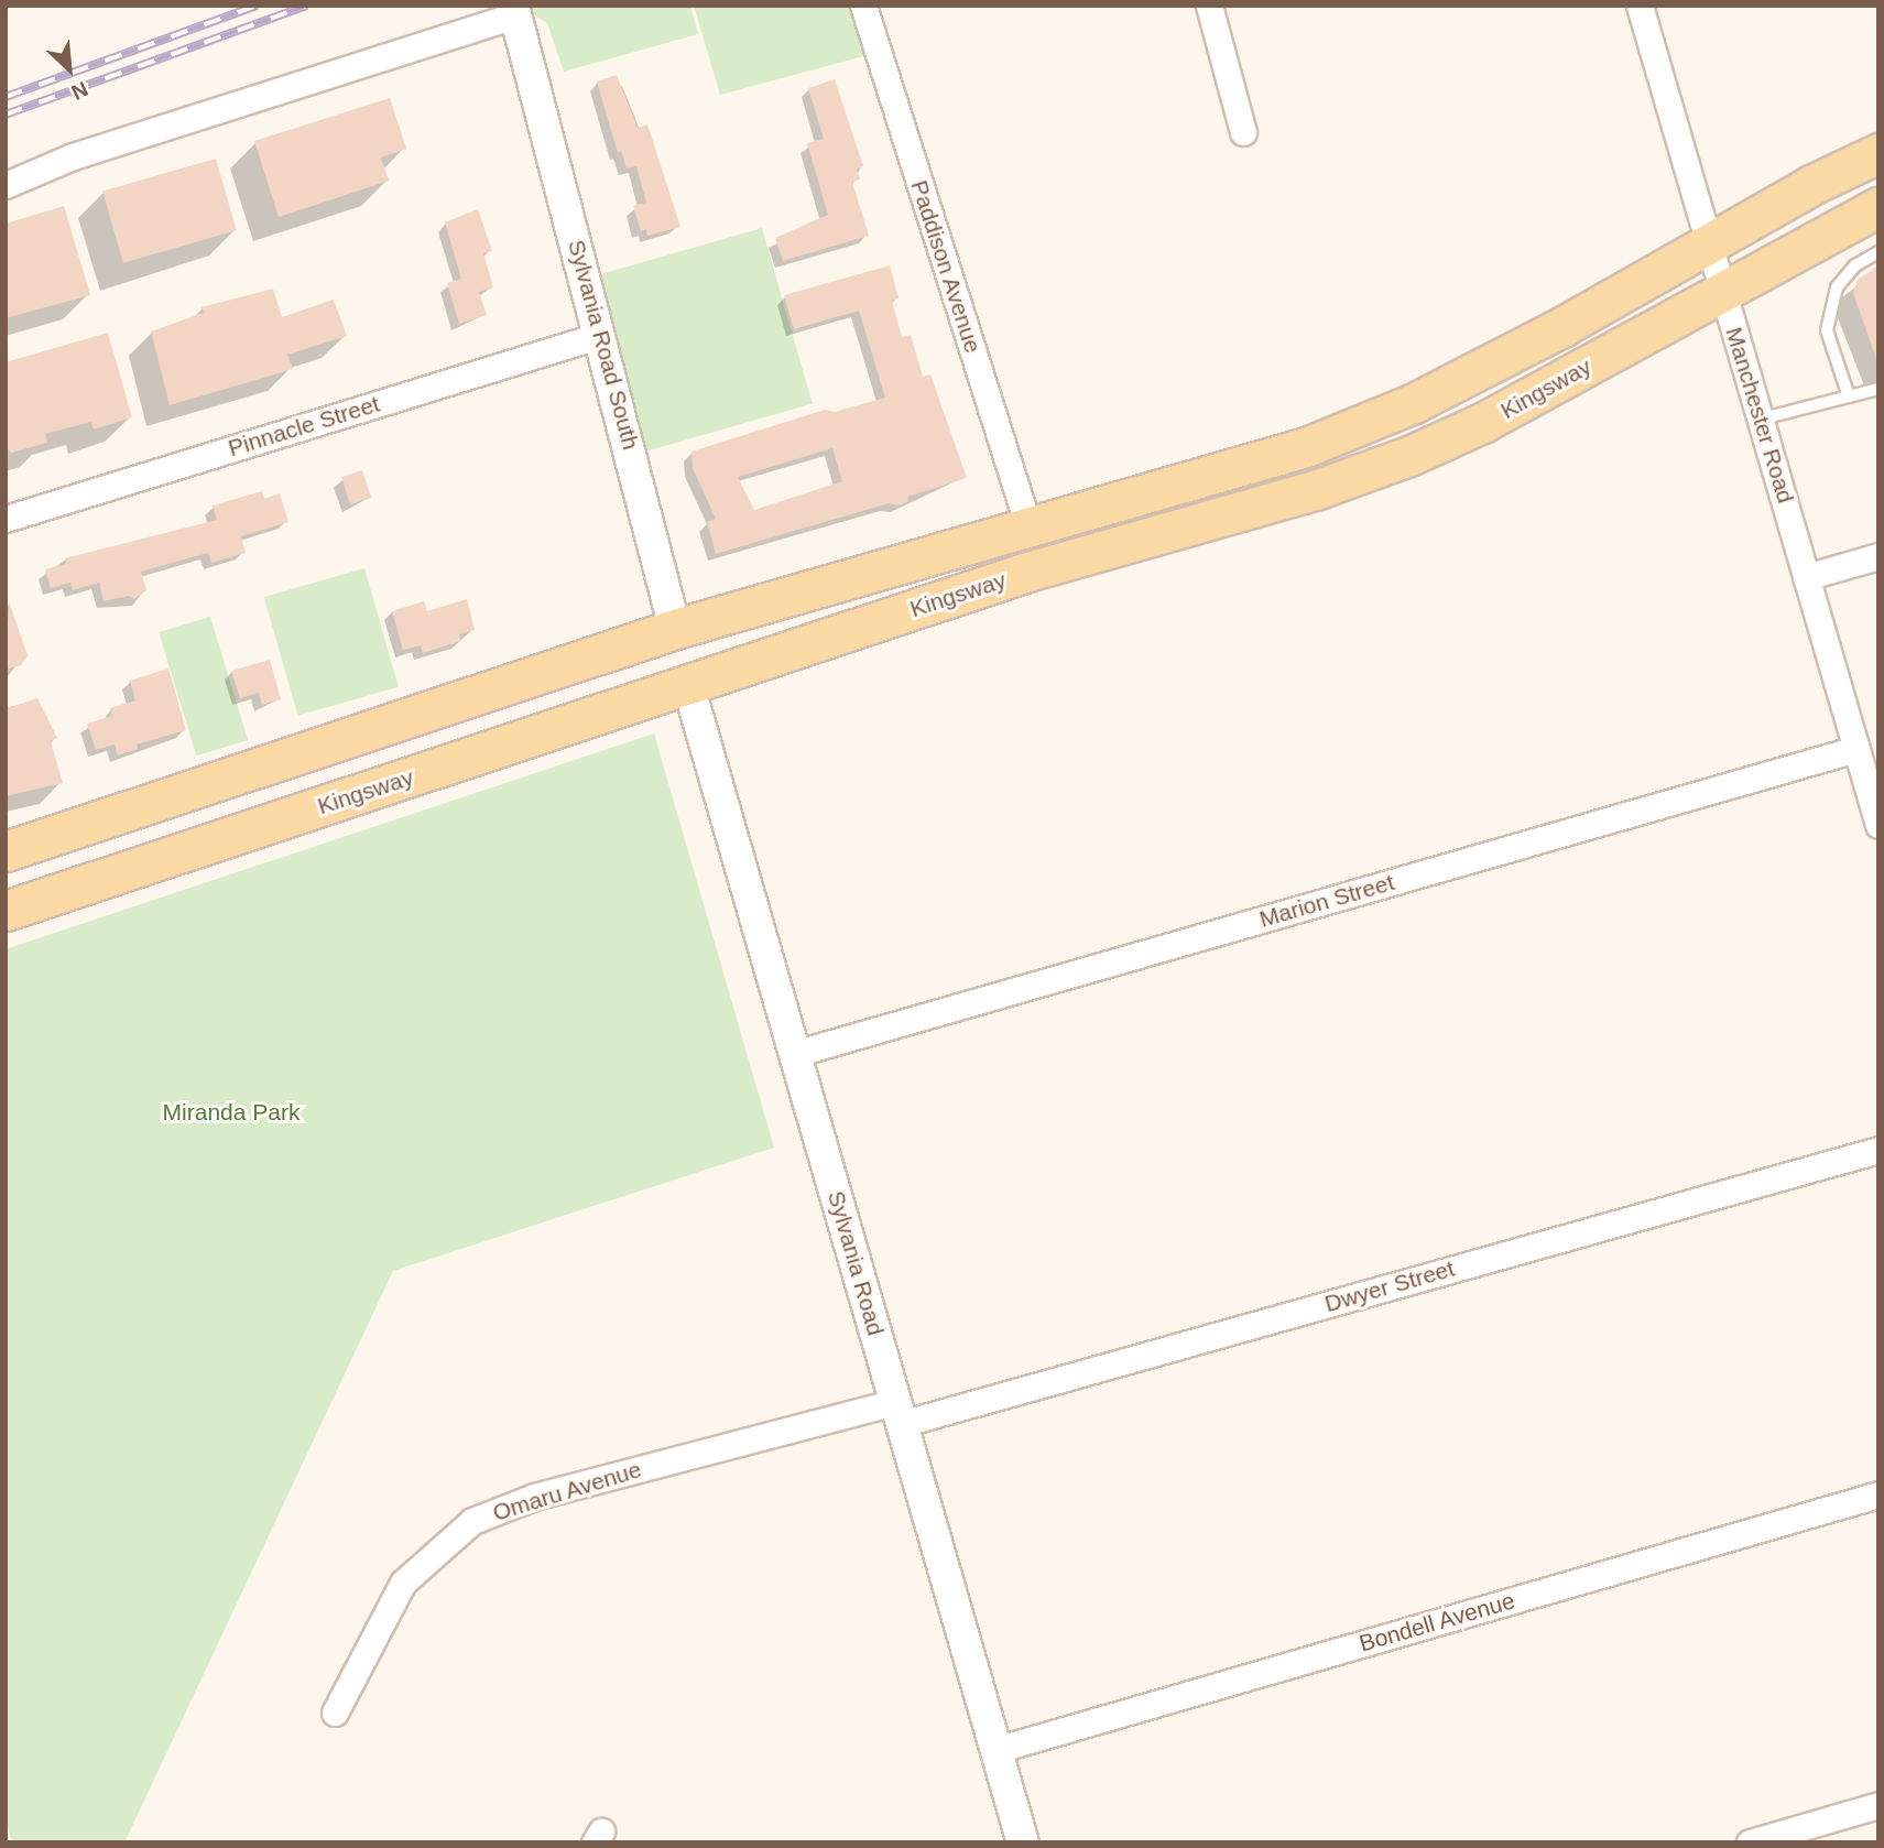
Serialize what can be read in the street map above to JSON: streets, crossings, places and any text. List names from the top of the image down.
{
  "streets": {
    "main road": ["Sylvania Road South", "Kingsway"],
    "street": [
      "Paddison Avenue",
      "Manchester Road",
      "Pinnacle Street",
      "Marion Street",
      "Sylvania Road",
      "Dwyer Street",
      "Omaru Avenue",
      "Bondell Avenue"
    ]
  },
  "crossings": [
    ["Paddison Avenue", "Kingsway"],
    ["Sylvania Road South", "Kingsway"],
    ["Sylvania Road South", "Pinnacle Street"],
    ["Sylvania Road South", "Sylvania Road"],
    ["Kingsway", "Manchester Road"],
    ["Kingsway", "Sylvania Road"],
    ["Manchester Road", "Marion Street"],
    ["Marion Street", "Sylvania Road"],
    ["Sylvania Road", "Dwyer Street"],
    ["Sylvania Road", "Omaru Avenue"],
    ["Sylvania Road", "Bondell Avenue"],
    ["Dwyer Street", "Omaru Avenue"]
  ],
  "parks": ["Miranda Park"],
  "north": "bottom right"
}
